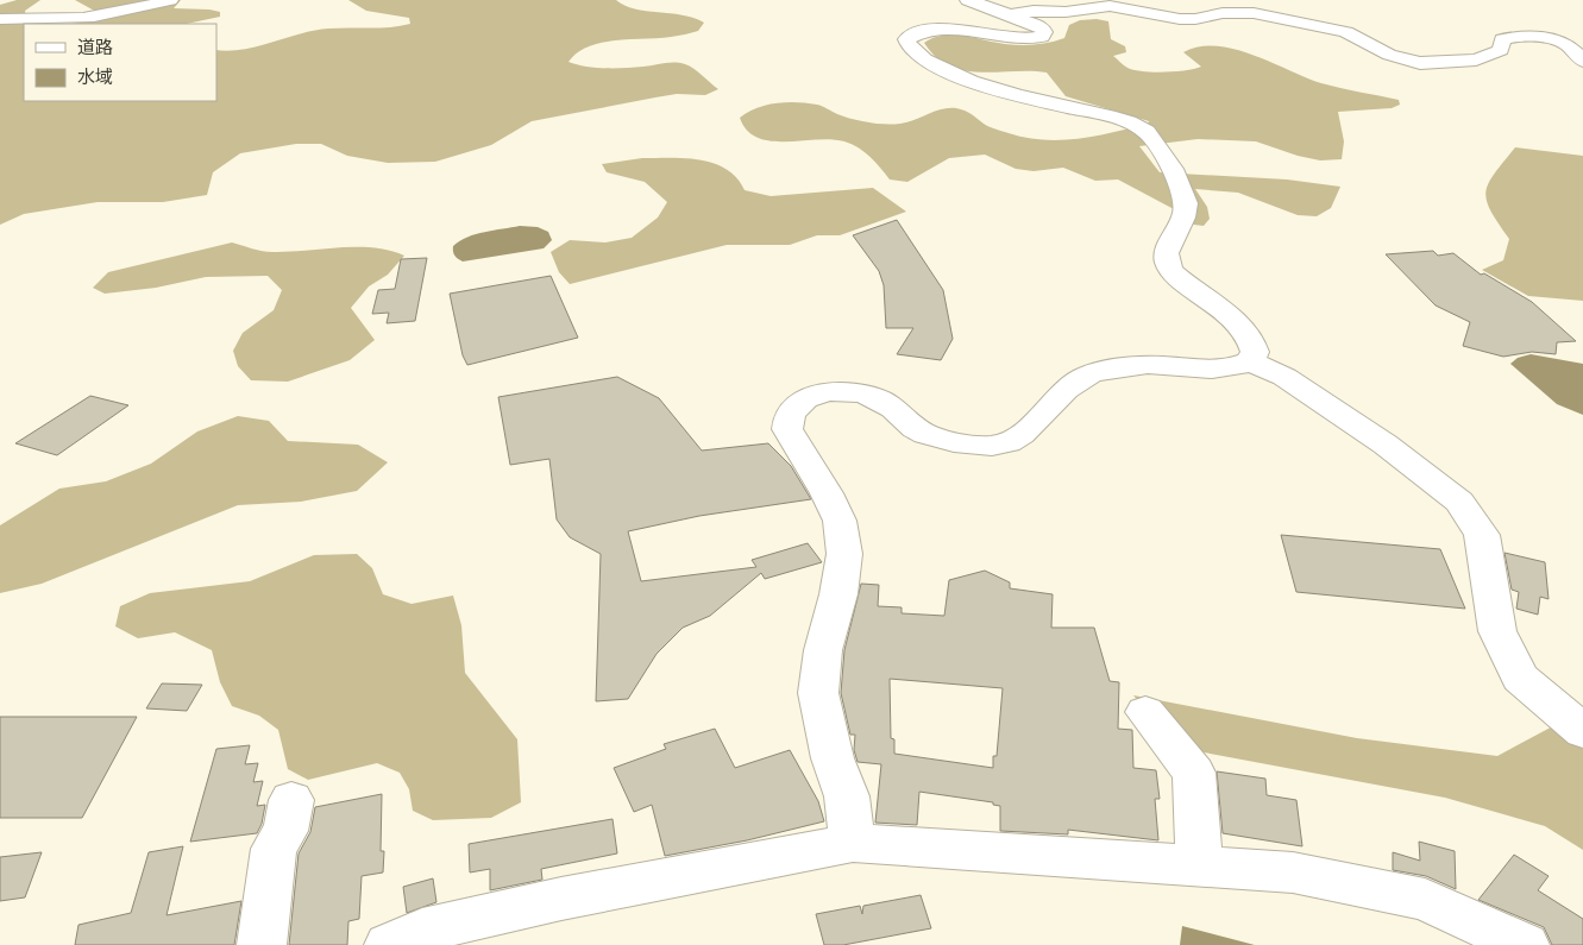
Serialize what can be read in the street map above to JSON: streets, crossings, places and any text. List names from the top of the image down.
{
  "legend": ["道路", "水域"]
}
